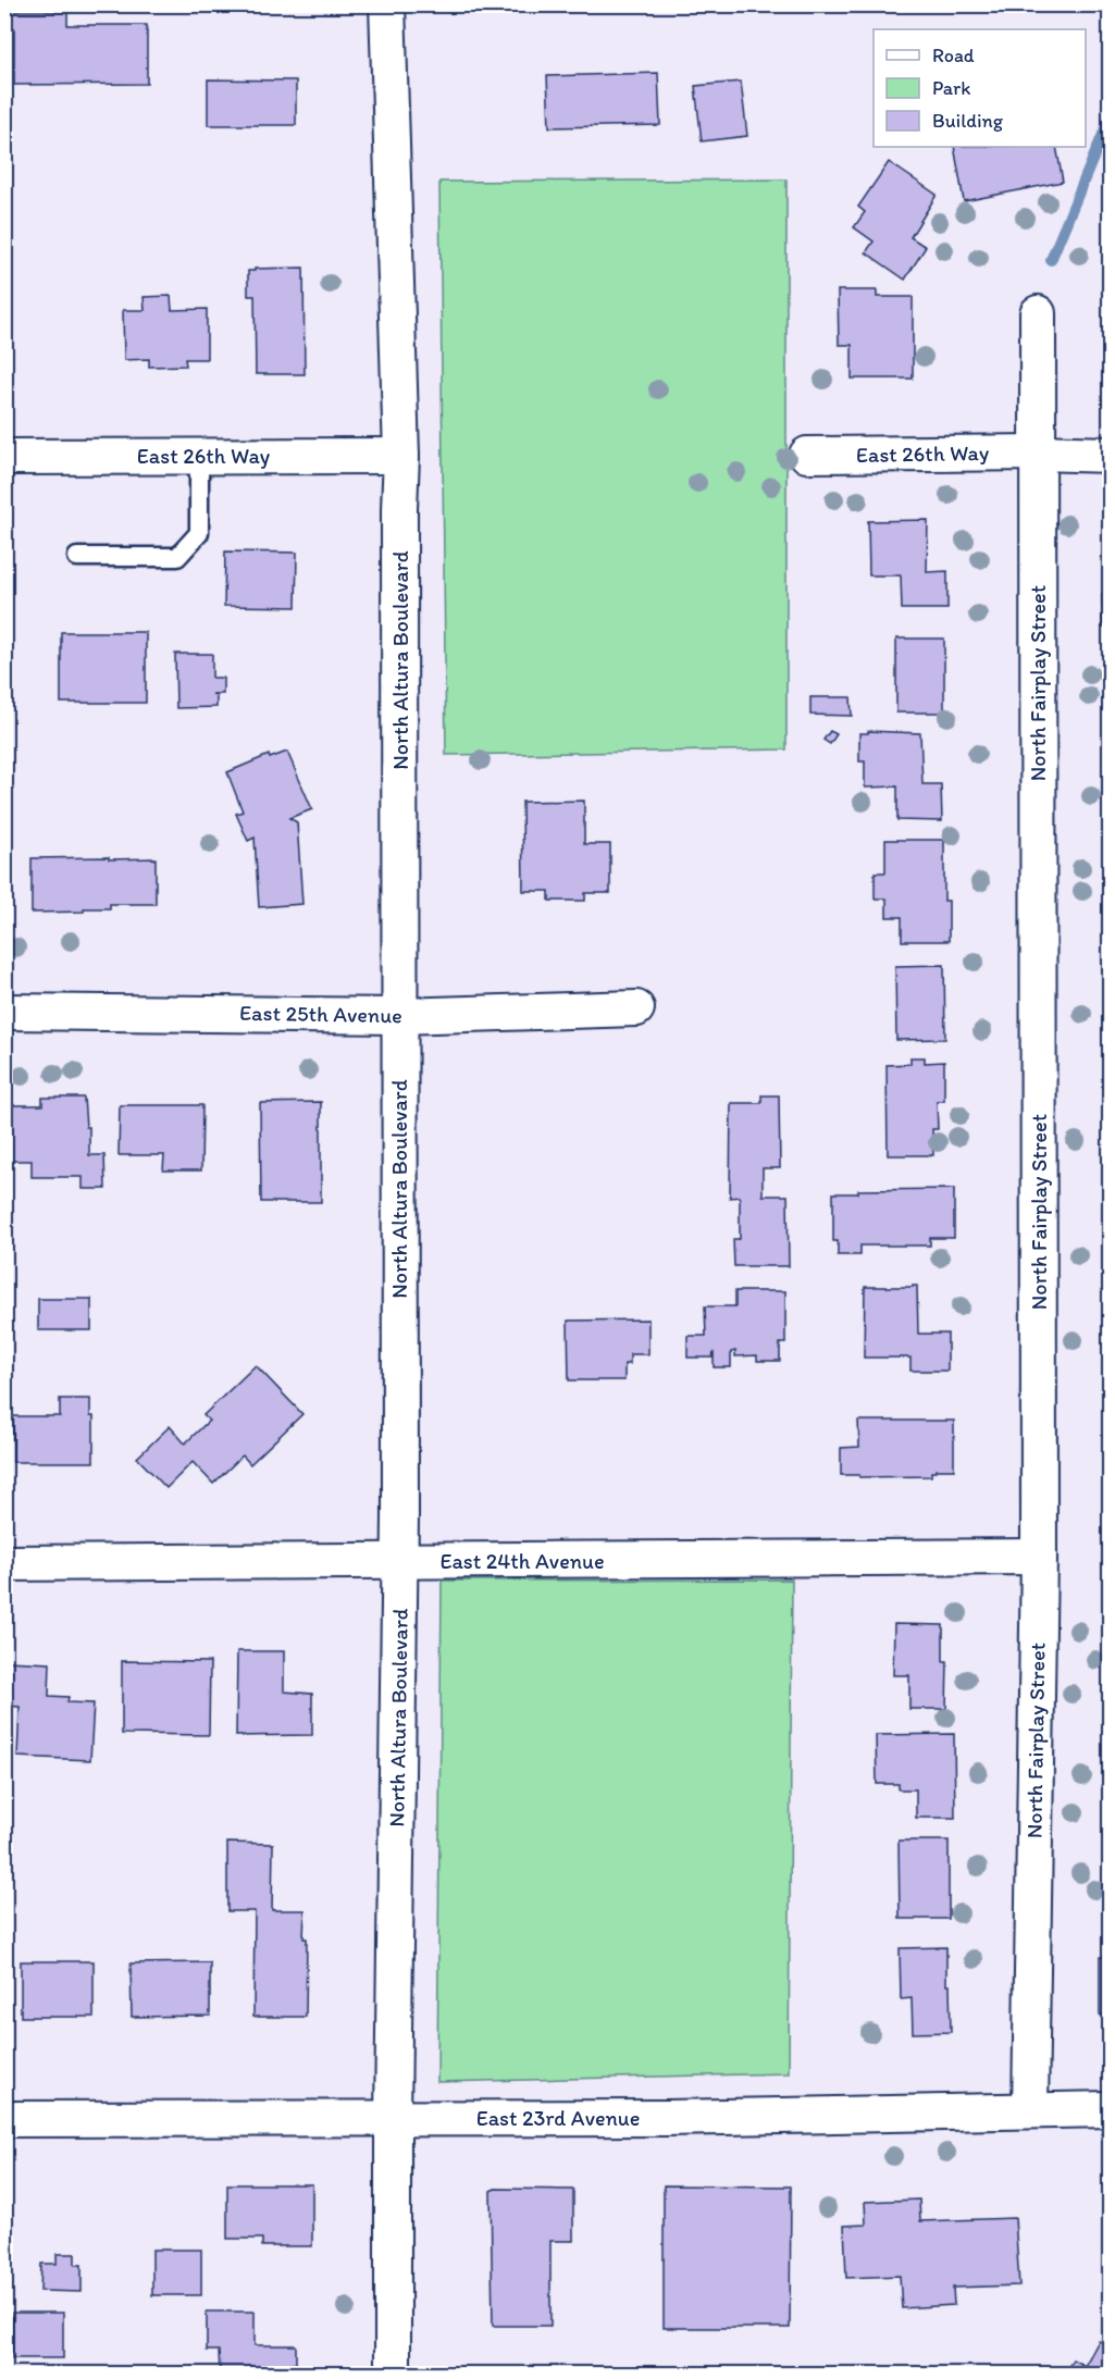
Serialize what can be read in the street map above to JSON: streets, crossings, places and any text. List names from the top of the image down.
{
  "streets": {
    "street": [
      "East 26th Way",
      "North Altura Boulevard",
      "North Fairplay Street",
      "East 25th Avenue",
      "East 24th Avenue",
      "East 23rd Avenue"
    ]
  },
  "crossings": [
    ["East 26th Way", "North Altura Boulevard"],
    ["East 26th Way", "North Fairplay Street"],
    ["North Altura Boulevard", "East 25th Avenue"],
    ["North Altura Boulevard", "East 24th Avenue"],
    ["North Altura Boulevard", "East 23rd Avenue"],
    ["North Fairplay Street", "East 24th Avenue"],
    ["North Fairplay Street", "East 23rd Avenue"]
  ],
  "legend": ["Road", "Park", "Building"]
}
